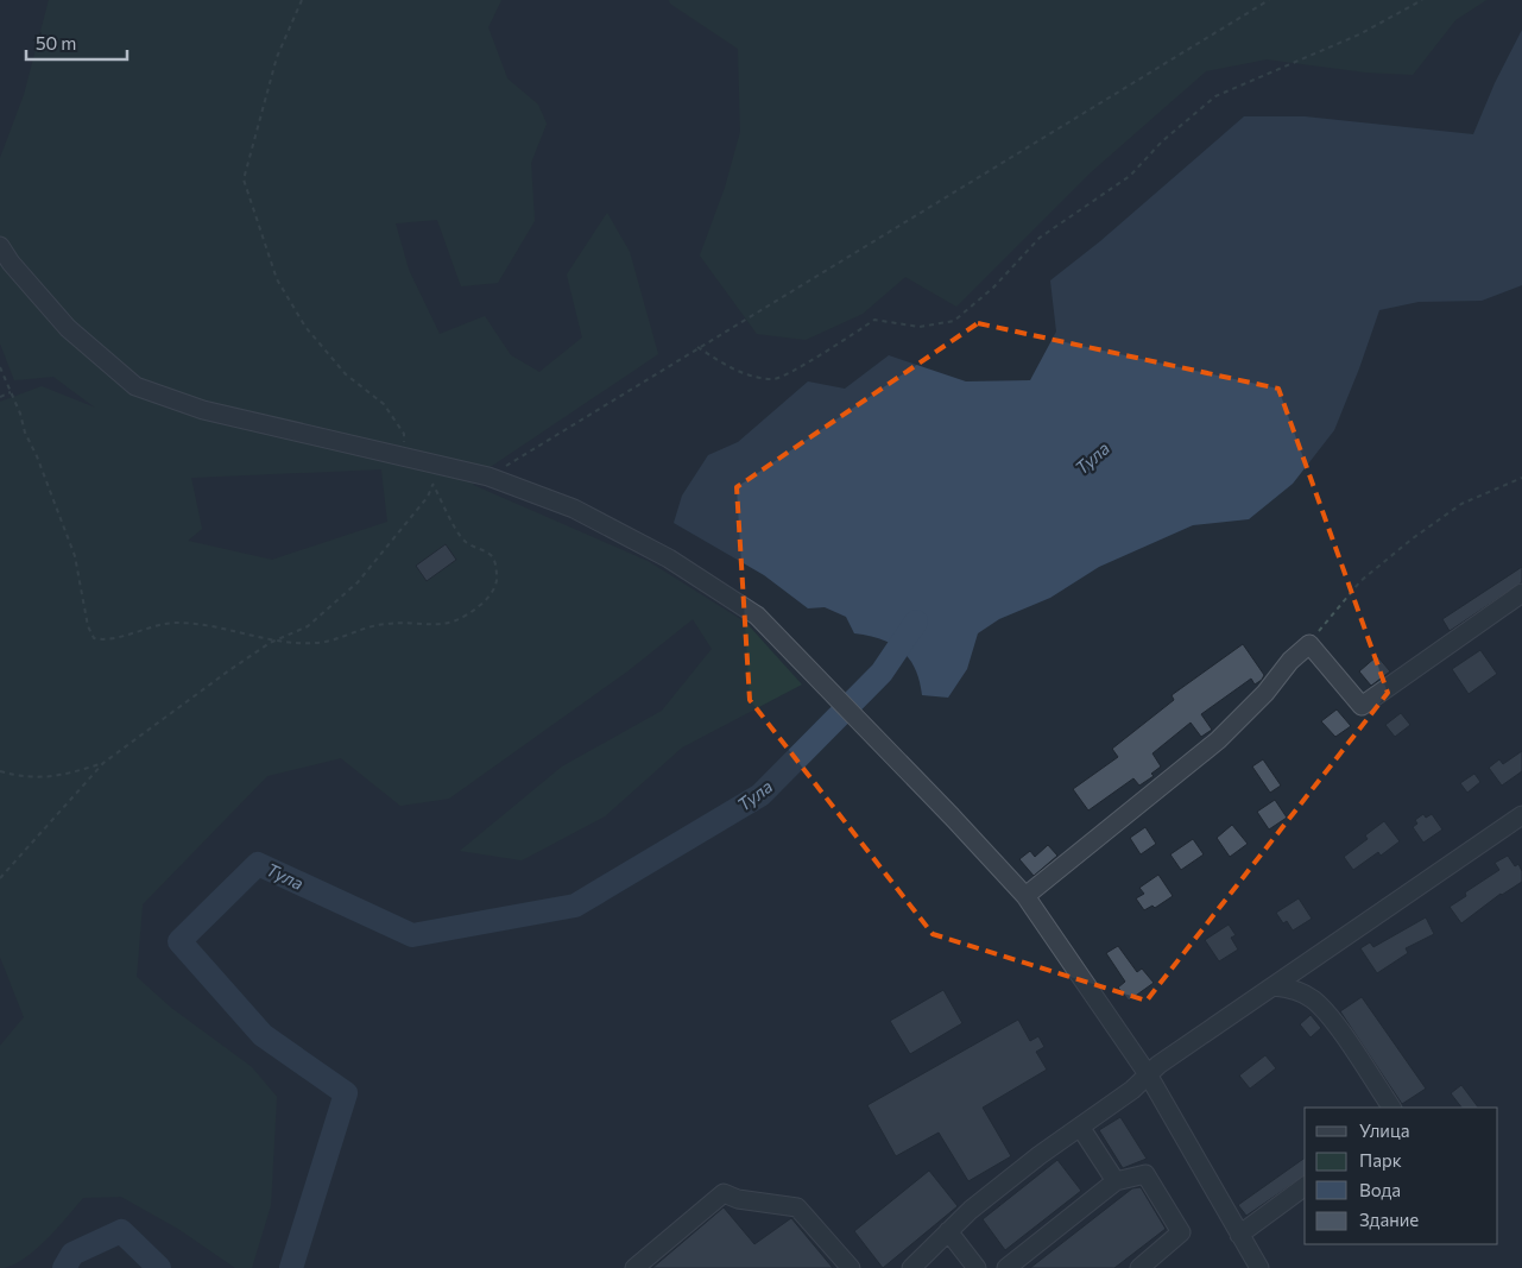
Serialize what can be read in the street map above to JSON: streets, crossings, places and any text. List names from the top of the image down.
{
  "water": ["Тула"],
  "legend": [
    "Улица",
    "Парк",
    "Вода",
    "Здание"
  ],
  "scale_bar": "50 m"
}
